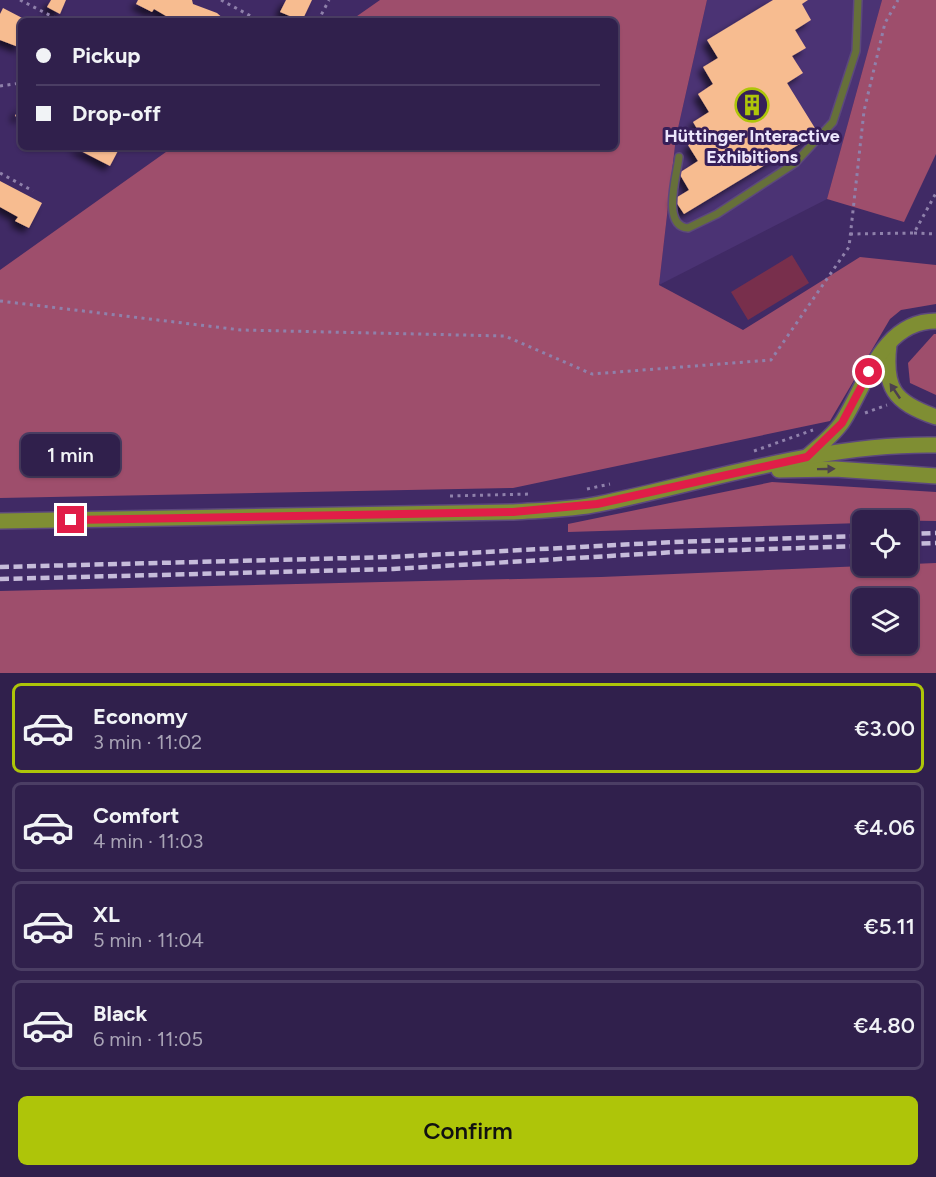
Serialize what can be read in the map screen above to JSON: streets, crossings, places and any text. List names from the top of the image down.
{
  "places": {
    "building": ["Hüttinger Interactive Exhibitions"]
  },
  "page": {
    "banner": ["Pickup", "Drop-off"],
    "bubble": "1 min",
    "list": [
      {
        "name": "Economy",
        "note": "3 min · 11:02",
        "value": "€3.00"
      },
      {
        "name": "Comfort",
        "note": "4 min · 11:03",
        "value": "€4.06"
      },
      {
        "name": "XL",
        "note": "5 min · 11:04",
        "value": "€5.11"
      },
      {
        "name": "Black",
        "note": "6 min · 11:05",
        "value": "€4.80"
      }
    ],
    "buttons": "Confirm"
  }
}
